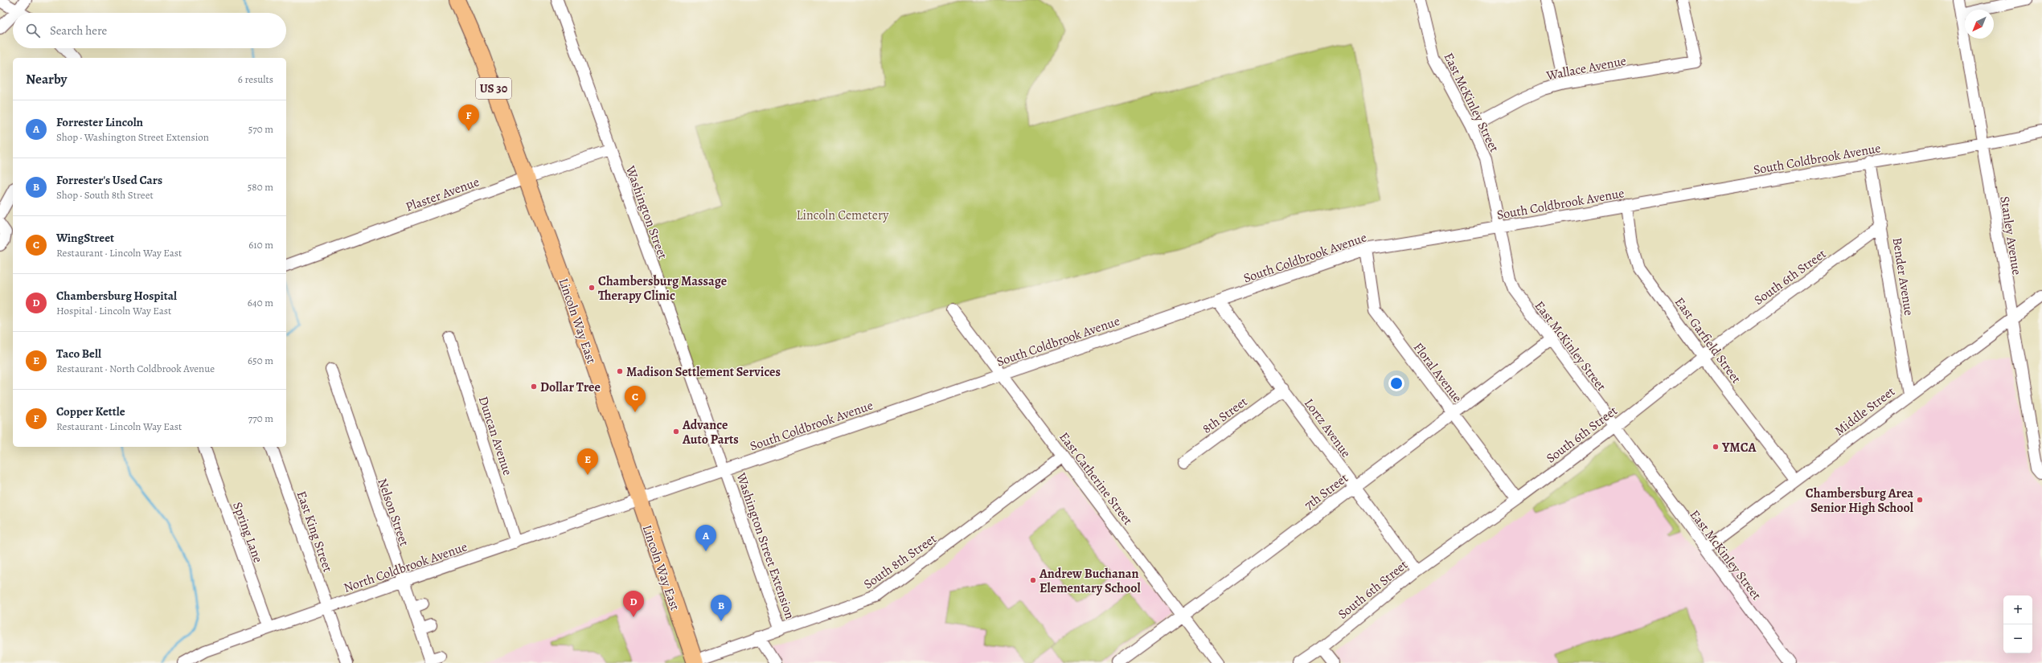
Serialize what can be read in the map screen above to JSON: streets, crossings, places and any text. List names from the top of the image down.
{
  "streets": {
    "highway": ["US 30", "Lincoln Way East"],
    "street": [
      "Wallace Avenue",
      "East McKinley Street",
      "South Coldbrook Avenue",
      "Plaster Avenue",
      "Washington Street",
      "Stanley Avenue",
      "South 6th Street",
      "Bender Avenue",
      "East Garfield Street",
      "Floral Avenue",
      "Middle Street",
      "8th Street",
      "Lortz Avenue",
      "Duncan Avenue",
      "East Catherine Street",
      "7th Street",
      "Nelson Street",
      "East King Street",
      "Spring Lane",
      "Washington Street Extension",
      "South 8th Street",
      "North Coldbrook Avenue"
    ]
  },
  "crossings": [
    ["Wallace Avenue", "East McKinley Street"],
    ["East McKinley Street", "South Coldbrook Avenue"],
    ["East McKinley Street", "South 6th Street"],
    ["East McKinley Street", "Middle Street"],
    ["East McKinley Street", "7th Street"],
    ["South Coldbrook Avenue", "Washington Street"],
    ["South Coldbrook Avenue", "Stanley Avenue"],
    ["South Coldbrook Avenue", "Bender Avenue"],
    ["South Coldbrook Avenue", "Lincoln Way East"],
    ["South Coldbrook Avenue", "East Garfield Street"],
    ["South Coldbrook Avenue", "Floral Avenue"],
    ["South Coldbrook Avenue", "Lortz Avenue"],
    ["South Coldbrook Avenue", "East Catherine Street"],
    ["South Coldbrook Avenue", "Washington Street Extension"],
    ["South Coldbrook Avenue", "North Coldbrook Avenue"],
    ["Plaster Avenue", "Washington Street"],
    ["Plaster Avenue", "Lincoln Way East"],
    ["Washington Street", "Washington Street Extension"],
    ["Stanley Avenue", "Middle Street"],
    ["South 6th Street", "Bender Avenue"],
    ["South 6th Street", "East Garfield Street"],
    ["South 6th Street", "Floral Avenue"],
    ["South 6th Street", "Lortz Avenue"],
    ["Bender Avenue", "Middle Street"],
    ["Lincoln Way East", "South 8th Street"],
    ["Lincoln Way East", "North Coldbrook Avenue"],
    ["East Garfield Street", "Middle Street"],
    ["Floral Avenue", "7th Street"],
    ["8th Street", "Lortz Avenue"],
    ["Lortz Avenue", "7th Street"],
    ["Duncan Avenue", "North Coldbrook Avenue"],
    ["East Catherine Street", "7th Street"],
    ["East Catherine Street", "South 8th Street"],
    ["Nelson Street", "North Coldbrook Avenue"],
    ["East King Street", "North Coldbrook Avenue"],
    ["Spring Lane", "North Coldbrook Avenue"],
    ["Washington Street Extension", "South 8th Street"]
  ],
  "parks": ["Lincoln Cemetery"],
  "places": [
    "Chambersburg Massage Therapy Clinic",
    "Madison Settlement Services",
    "Dollar Tree",
    "Advance Auto Parts",
    "YMCA",
    "Chambersburg Area Senior High School",
    "Andrew Buchanan Elementary School"
  ],
  "north": "bottom left",
  "page": {
    "search": "Search here",
    "heading": ["Nearby", "6 results"],
    "list": [
      {
        "mark": "A",
        "name": "Forrester Lincoln",
        "note": "Shop · Washington Street Extension",
        "value": "570 m"
      },
      {
        "mark": "B",
        "name": "Forrester's Used Cars",
        "note": "Shop · South 8th Street",
        "value": "580 m"
      },
      {
        "mark": "C",
        "name": "WingStreet",
        "note": "Restaurant · Lincoln Way East",
        "value": "610 m"
      },
      {
        "mark": "D",
        "name": "Chambersburg Hospital",
        "note": "Hospital · Lincoln Way East",
        "value": "640 m"
      },
      {
        "mark": "E",
        "name": "Taco Bell",
        "note": "Restaurant · North Coldbrook Avenue",
        "value": "650 m"
      },
      {
        "mark": "F",
        "name": "Copper Kettle",
        "note": "Restaurant · Lincoln Way East",
        "value": "770 m"
      }
    ],
    "pins": [
      "F",
      "C",
      "E",
      "A",
      "D",
      "B"
    ],
    "map_buttons": ["+", "−"]
  }
}
